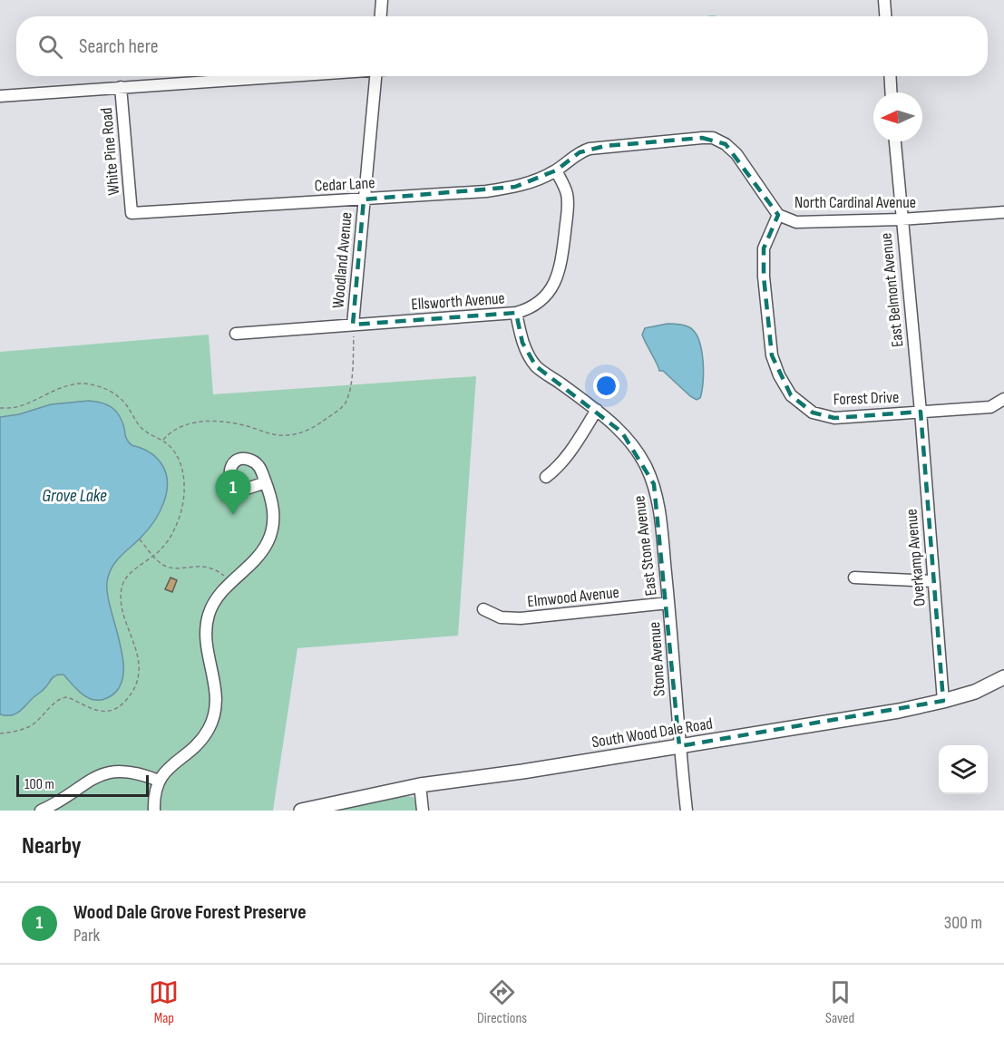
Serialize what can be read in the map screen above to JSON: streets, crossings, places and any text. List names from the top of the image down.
{
  "streets": {
    "main road": ["South Wood Dale Road"],
    "street": [
      "White Pine Road",
      "Cedar Lane",
      "North Cardinal Avenue",
      "Woodland Avenue",
      "East Belmont Avenue",
      "Ellsworth Avenue",
      "Forest Drive",
      "East Stone Avenue",
      "Overkamp Avenue",
      "Elmwood Avenue",
      "Stone Avenue"
    ]
  },
  "crossings": [
    ["White Pine Road", "Cedar Lane"],
    ["Cedar Lane", "North Cardinal Avenue"],
    ["Cedar Lane", "Woodland Avenue"],
    ["Cedar Lane", "Ellsworth Avenue"],
    ["North Cardinal Avenue", "East Belmont Avenue"],
    ["North Cardinal Avenue", "Ellsworth Avenue"],
    ["North Cardinal Avenue", "Forest Drive"],
    ["Woodland Avenue", "Ellsworth Avenue"],
    ["East Belmont Avenue", "Forest Drive"],
    ["East Belmont Avenue", "Overkamp Avenue"],
    ["Ellsworth Avenue", "East Stone Avenue"],
    ["Forest Drive", "Overkamp Avenue"],
    ["East Stone Avenue", "Elmwood Avenue"],
    ["East Stone Avenue", "Stone Avenue"],
    ["Overkamp Avenue", "South Wood Dale Road"],
    ["Elmwood Avenue", "Stone Avenue"],
    ["Stone Avenue", "South Wood Dale Road"]
  ],
  "water": ["Grove Lake"],
  "scale_bar": "100 m",
  "north": "left",
  "page": {
    "search": "Search here",
    "pins": "1",
    "scale": "100 m",
    "heading": "Nearby",
    "list": [
      {
        "mark": "1",
        "name": "Wood Dale Grove Forest Preserve",
        "note": "Park",
        "value": "300 m"
      }
    ],
    "nav": ["Map", "Directions", "Saved"]
  }
}
